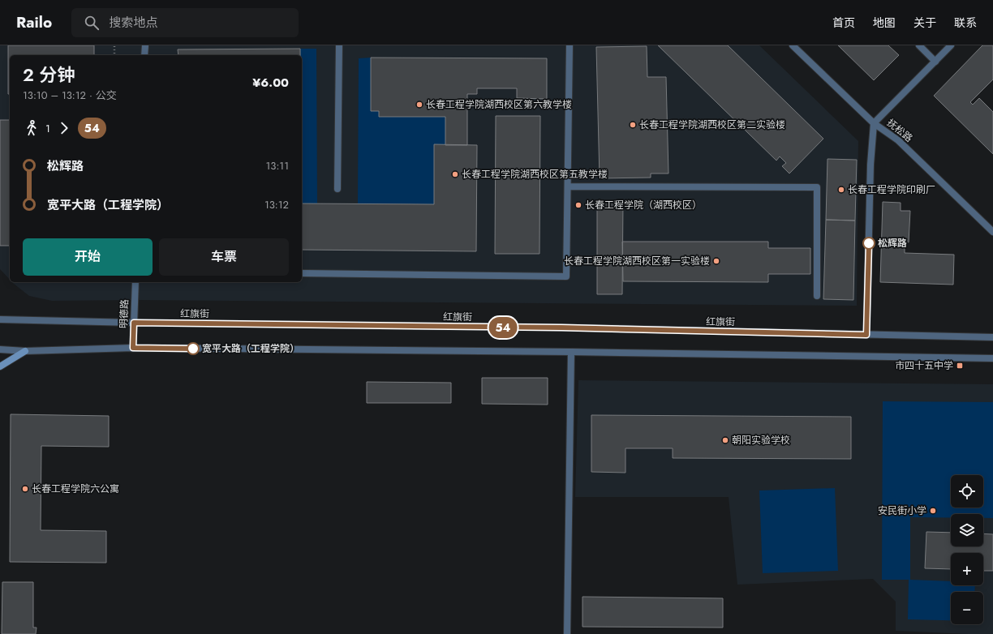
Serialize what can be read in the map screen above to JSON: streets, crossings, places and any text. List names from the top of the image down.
{
  "streets": {
    "street": ["抚松路", "明德路", "红旗街"]
  },
  "crossings": [
    ["明德路", "红旗街"]
  ],
  "places": {
    "other": [
      "长春工程学院湖西校区第六教学楼",
      "长春工程学院湖西校区第二实验楼",
      "长春工程学院湖西校区第五教学楼",
      "长春工程学院印刷厂",
      "长春工程学院（湖西校区）",
      "松辉路",
      "长春工程学院湖西校区第一实验楼",
      "宽平大路（工程学院）",
      "朝阳实验学校",
      "长春工程学院六公寓",
      "安民街小学"
    ],
    "transit": ["市四十五中学"]
  },
  "lines": ["bus line 54"],
  "page": {
    "header": "Railo",
    "search": "搜索地点",
    "nav": [
      "首页",
      "地图",
      "关于",
      "联系"
    ],
    "on_map": "54",
    "heading": ["2 分钟", "13:10 – 13:12 · 公交", "¥6.00"],
    "legs": ["1", "54"],
    "list": [
      {
        "name": "松辉路",
        "value": "13:11"
      },
      {
        "name": "宽平大路（工程学院）",
        "value": "13:12"
      }
    ],
    "buttons": ["开始", "车票"],
    "map_buttons": ["+", "−"]
  }
}
